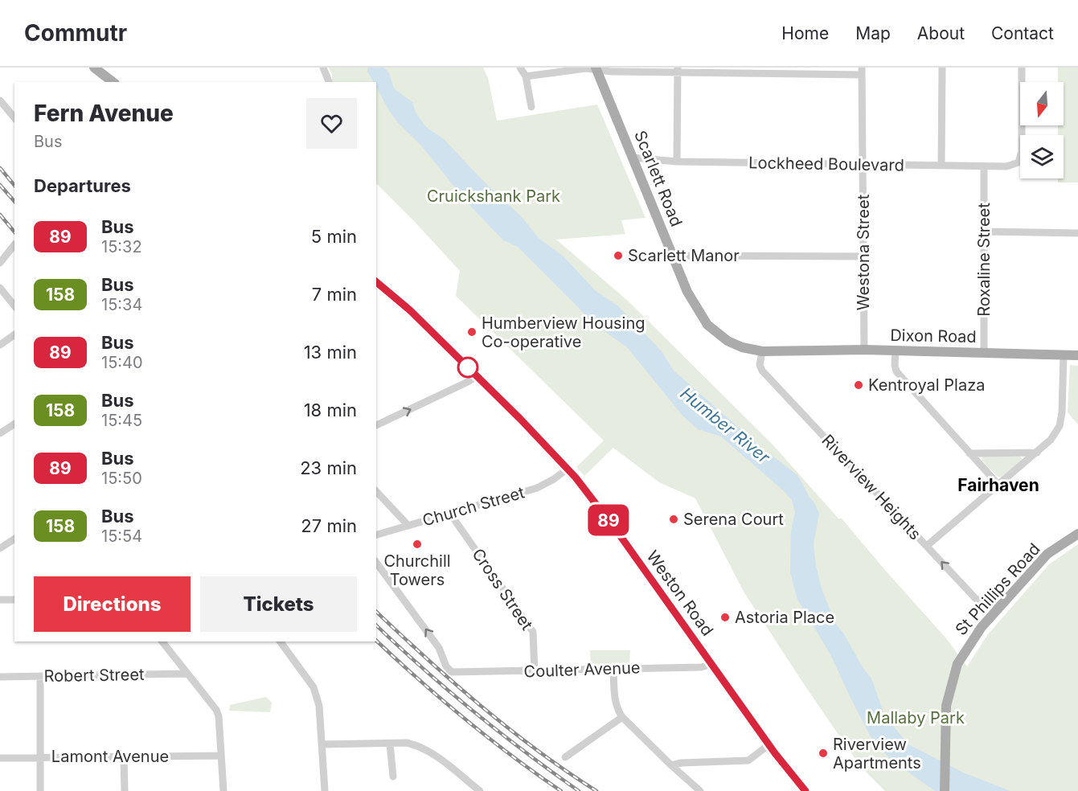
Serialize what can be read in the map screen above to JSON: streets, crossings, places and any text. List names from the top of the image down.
{
  "streets": {
    "main road": [
      "Scarlett Road",
      "Dixon Road",
      "St Phillips Road",
      "Weston Road"
    ],
    "street": [
      "Lockheed Boulevard",
      "Westona Street",
      "Roxaline Street",
      "Riverview Heights",
      "Church Street",
      "Cross Street",
      "Coulter Avenue",
      "Robert Street",
      "Lamont Avenue"
    ]
  },
  "crossings": [
    ["Lockheed Boulevard", "Scarlett Road"],
    ["Lockheed Boulevard", "Westona Street"],
    ["Lockheed Boulevard", "Roxaline Street"],
    ["Scarlett Road", "Dixon Road"],
    ["Scarlett Road", "Riverview Heights"],
    ["Westona Street", "Dixon Road"],
    ["Roxaline Street", "Dixon Road"],
    ["Riverview Heights", "St Phillips Road"],
    ["Church Street", "Cross Street"],
    ["Church Street", "Weston Road"],
    ["Cross Street", "Coulter Avenue"],
    ["Weston Road", "Coulter Avenue"]
  ],
  "one_way": ["Coulter Avenue"],
  "districts": ["Fairhaven"],
  "water": ["Humber River"],
  "parks": ["Cruickshank Park", "Mallaby Park"],
  "places": [
    "Scarlett Manor",
    "Humberview Housing Co-operative",
    "Kentroyal Plaza",
    "Serena Court",
    "Churchill Towers",
    "Astoria Place",
    "Riverview Apartments"
  ],
  "lines": ["bus line 89"],
  "north": "bottom",
  "page": {
    "header": "Commutr",
    "nav": [
      "Home",
      "Map",
      "About",
      "Contact"
    ],
    "on_map": "89",
    "heading": [
      ["Fern Avenue", "Bus"],
      "Departures"
    ],
    "list": [
      {
        "mark": "89",
        "name": "Bus",
        "note": "15:32",
        "value": "5 min"
      },
      {
        "mark": "158",
        "name": "Bus",
        "note": "15:34",
        "value": "7 min"
      },
      {
        "mark": "89",
        "name": "Bus",
        "note": "15:40",
        "value": "13 min"
      },
      {
        "mark": "158",
        "name": "Bus",
        "note": "15:45",
        "value": "18 min"
      },
      {
        "mark": "89",
        "name": "Bus",
        "note": "15:50",
        "value": "23 min"
      },
      {
        "mark": "158",
        "name": "Bus",
        "note": "15:54",
        "value": "27 min"
      }
    ],
    "buttons": ["Directions", "Tickets"]
  }
}
